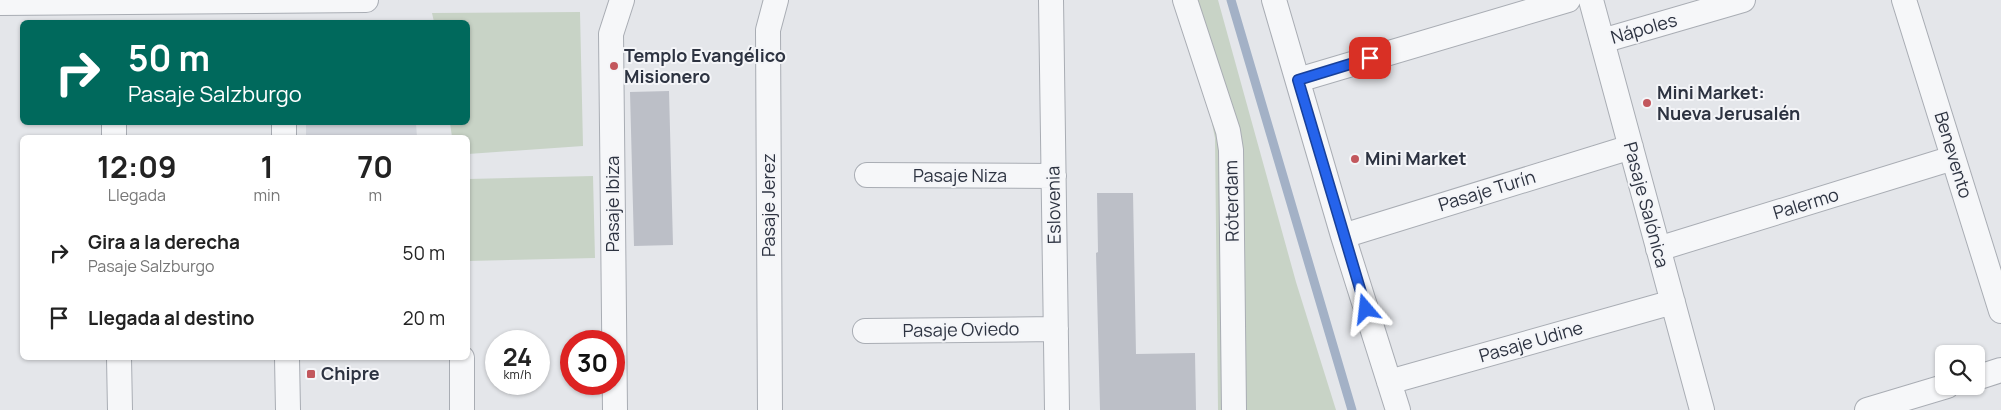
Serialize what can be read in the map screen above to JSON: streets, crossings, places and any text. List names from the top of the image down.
{
  "streets": {
    "street": [
      "Nápoles",
      "Benevento",
      "Pasaje Niza",
      "Pasaje Turín",
      "Róterdam",
      "Pasaje Ibiza",
      "Palermo",
      "Pasaje Jerez",
      "Eslovenia",
      "Pasaje Salónica",
      "Pasaje Oviedo",
      "Pasaje Udine"
    ]
  },
  "crossings": [
    ["Nápoles", "Pasaje Salónica"],
    ["Benevento", "Palermo"],
    ["Pasaje Niza", "Eslovenia"],
    ["Pasaje Turín", "Pasaje Salónica"],
    ["Palermo", "Pasaje Salónica"],
    ["Eslovenia", "Pasaje Oviedo"],
    ["Pasaje Salónica", "Pasaje Udine"]
  ],
  "places": {
    "other": ["Templo Evangélico Misionero", "Mini Market: Nueva Jerusalén", "Mini Market"],
    "transit": ["Chipre"]
  },
  "page": {
    "turn": ["50 m", "Pasaje Salzburgo"],
    "eta": [
      "12:09",
      "Llegada",
      "1",
      "min",
      "70",
      "m"
    ],
    "list": [
      {
        "name": "Gira a la derecha",
        "note": "Pasaje Salzburgo",
        "value": "50 m"
      },
      {
        "name": "Llegada al destino",
        "value": "20 m"
      }
    ],
    "speed": "24 km/h",
    "limit": "30"
  }
}
